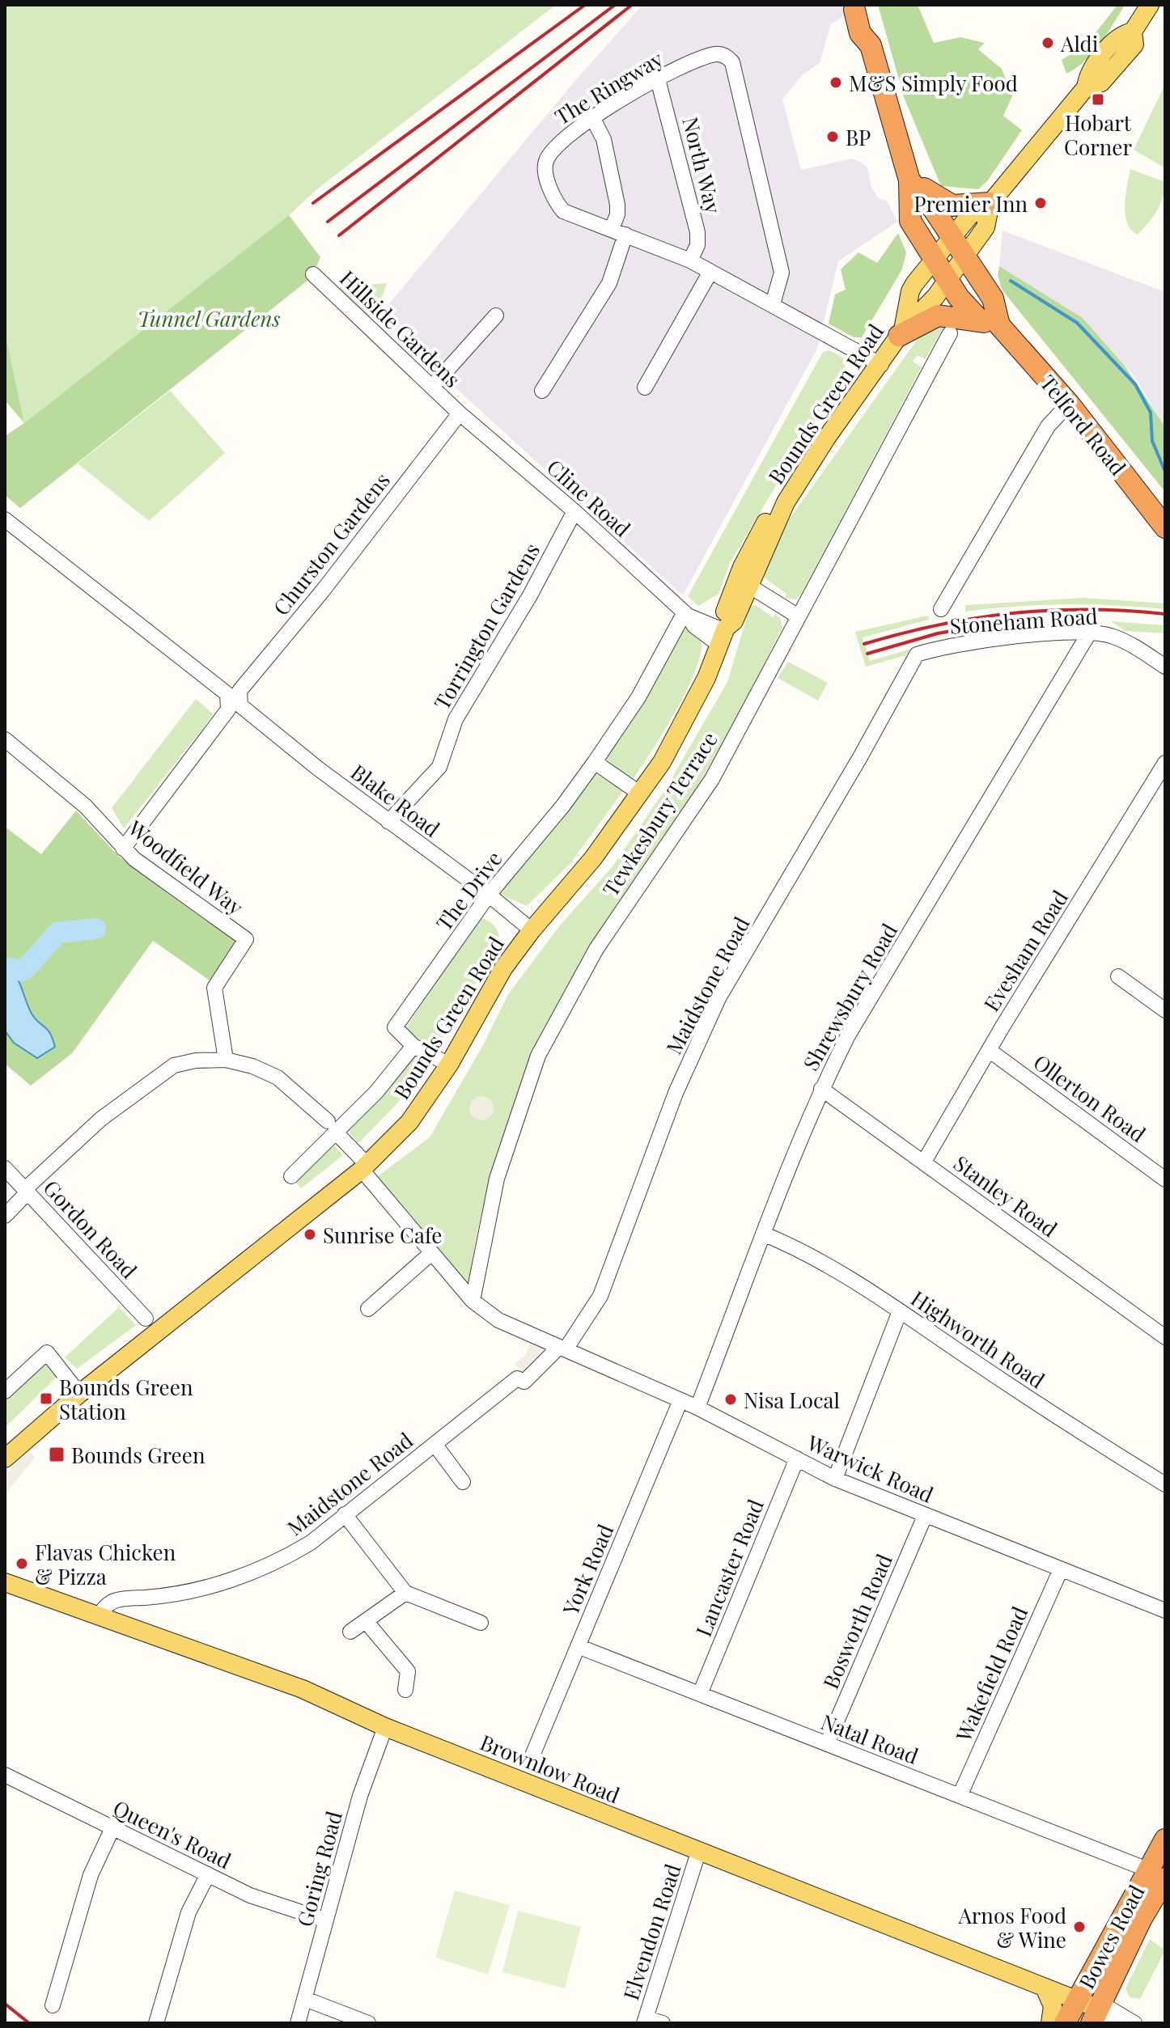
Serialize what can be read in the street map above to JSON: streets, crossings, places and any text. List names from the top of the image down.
{
  "streets": {
    "highway": ["Telford Road", "Bowes Road"],
    "main road": ["Bounds Green Road", "Brownlow Road"],
    "street": [
      "The Ringway",
      "North Way",
      "Hillside Gardens",
      "Cline Road",
      "Churston Gardens",
      "Stoneham Road",
      "Torrington Gardens",
      "Blake Road",
      "Tewkesbury Terrace",
      "Woodfield Way",
      "The Drive",
      "Evesham Road",
      "Maidstone Road",
      "Shrewsbury Road",
      "Ollerton Road",
      "Stanley Road",
      "Gordon Road",
      "Highworth Road",
      "Warwick Road",
      "Lancaster Road",
      "York Road",
      "Bosworth Road",
      "Wakefield Road",
      "Natal Road",
      "Queen's Road",
      "Goring Road",
      "Elvendon Road"
    ]
  },
  "crossings": [
    ["The Ringway", "North Way"],
    ["The Ringway", "Bounds Green Road"],
    ["Hillside Gardens", "Cline Road"],
    ["Hillside Gardens", "Churston Gardens"],
    ["Bounds Green Road", "Telford Road"],
    ["Bounds Green Road", "Cline Road"],
    ["Bounds Green Road", "Blake Road"],
    ["Bounds Green Road", "The Drive"],
    ["Cline Road", "Churston Gardens"],
    ["Cline Road", "Torrington Gardens"],
    ["Cline Road", "The Drive"],
    ["Churston Gardens", "Blake Road"],
    ["Churston Gardens", "Woodfield Way"],
    ["Stoneham Road", "Maidstone Road"],
    ["Stoneham Road", "Shrewsbury Road"],
    ["Torrington Gardens", "Blake Road"],
    ["Blake Road", "The Drive"],
    ["Tewkesbury Terrace", "Warwick Road"],
    ["Evesham Road", "Ollerton Road"],
    ["Evesham Road", "Stanley Road"],
    ["Maidstone Road", "Warwick Road"],
    ["Maidstone Road", "Brownlow Road"],
    ["Shrewsbury Road", "Stanley Road"],
    ["Shrewsbury Road", "Highworth Road"],
    ["Shrewsbury Road", "Warwick Road"],
    ["Warwick Road", "Lancaster Road"],
    ["Warwick Road", "York Road"],
    ["Warwick Road", "Bosworth Road"],
    ["Warwick Road", "Wakefield Road"],
    ["Lancaster Road", "Natal Road"],
    ["York Road", "Natal Road"],
    ["Bosworth Road", "Natal Road"],
    ["Wakefield Road", "Natal Road"],
    ["Natal Road", "Bowes Road"],
    ["Brownlow Road", "Goring Road"],
    ["Brownlow Road", "Elvendon Road"],
    ["Brownlow Road", "Bowes Road"],
    ["Queen's Road", "Goring Road"]
  ],
  "parks": ["Tunnel Gardens"],
  "places": {
    "other": [
      "Aldi",
      "M&S Simply Food",
      "BP",
      "Premier Inn",
      "Sunrise Cafe",
      "Nisa Local",
      "Flavas Chicken & Pizza",
      "Arnos Food & Wine"
    ],
    "transit": ["Hobart Corner", "Bounds Green Station", "Bounds Green"]
  }
}
